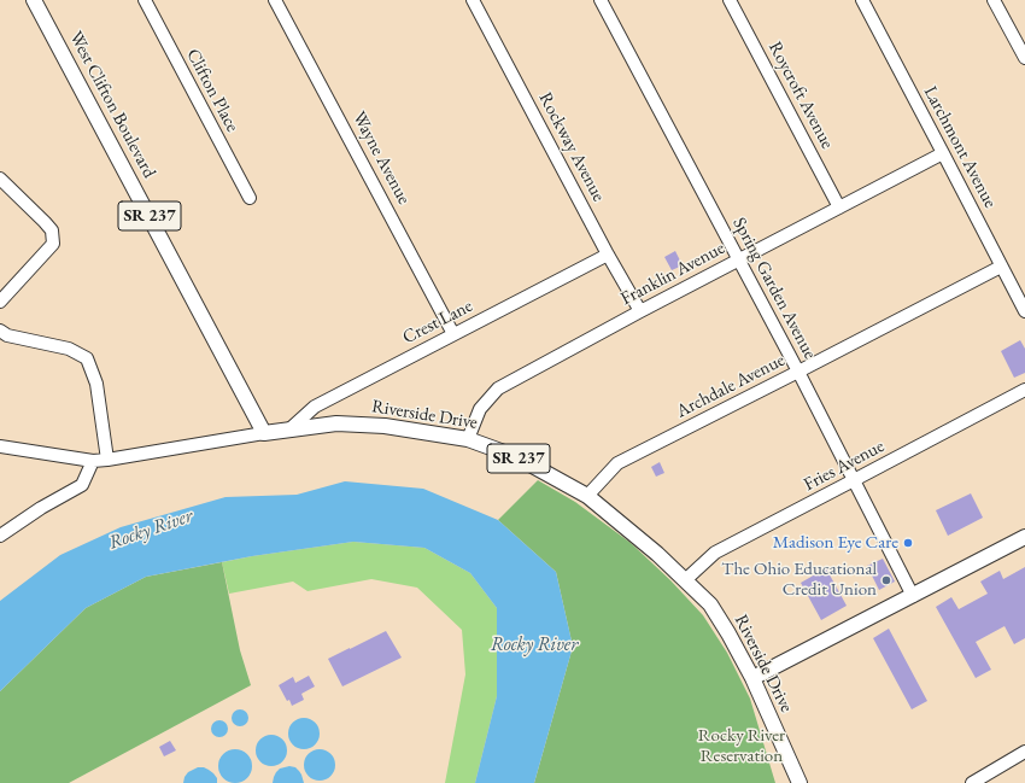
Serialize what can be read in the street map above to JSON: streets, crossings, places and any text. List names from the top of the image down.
{
  "streets": {
    "main road": ["West Clifton Boulevard", "SR 237", "Riverside Drive"],
    "street": [
      "Clifton Place",
      "Roycroft Avenue",
      "Rockway Avenue",
      "Larchmont Avenue",
      "Wayne Avenue",
      "Franklin Avenue",
      "Spring Garden Avenue",
      "Crest Lane",
      "Archdale Avenue",
      "Fries Avenue"
    ]
  },
  "crossings": [
    ["Roycroft Avenue", "Franklin Avenue"],
    ["West Clifton Boulevard", "Riverside Drive"],
    ["Rockway Avenue", "Franklin Avenue"],
    ["Rockway Avenue", "Crest Lane"],
    ["Larchmont Avenue", "Franklin Avenue"],
    ["Larchmont Avenue", "Archdale Avenue"],
    ["Wayne Avenue", "Crest Lane"],
    ["Franklin Avenue", "Spring Garden Avenue"],
    ["Franklin Avenue", "Riverside Drive"],
    ["Spring Garden Avenue", "Archdale Avenue"],
    ["Spring Garden Avenue", "Fries Avenue"],
    ["Crest Lane", "Riverside Drive"],
    ["Archdale Avenue", "Riverside Drive"],
    ["Riverside Drive", "Fries Avenue"]
  ],
  "water": ["Rocky River"],
  "parks": ["Rocky River Reservation"],
  "places": ["Madison Eye Care", "The Ohio Educational Credit Union"]
}
